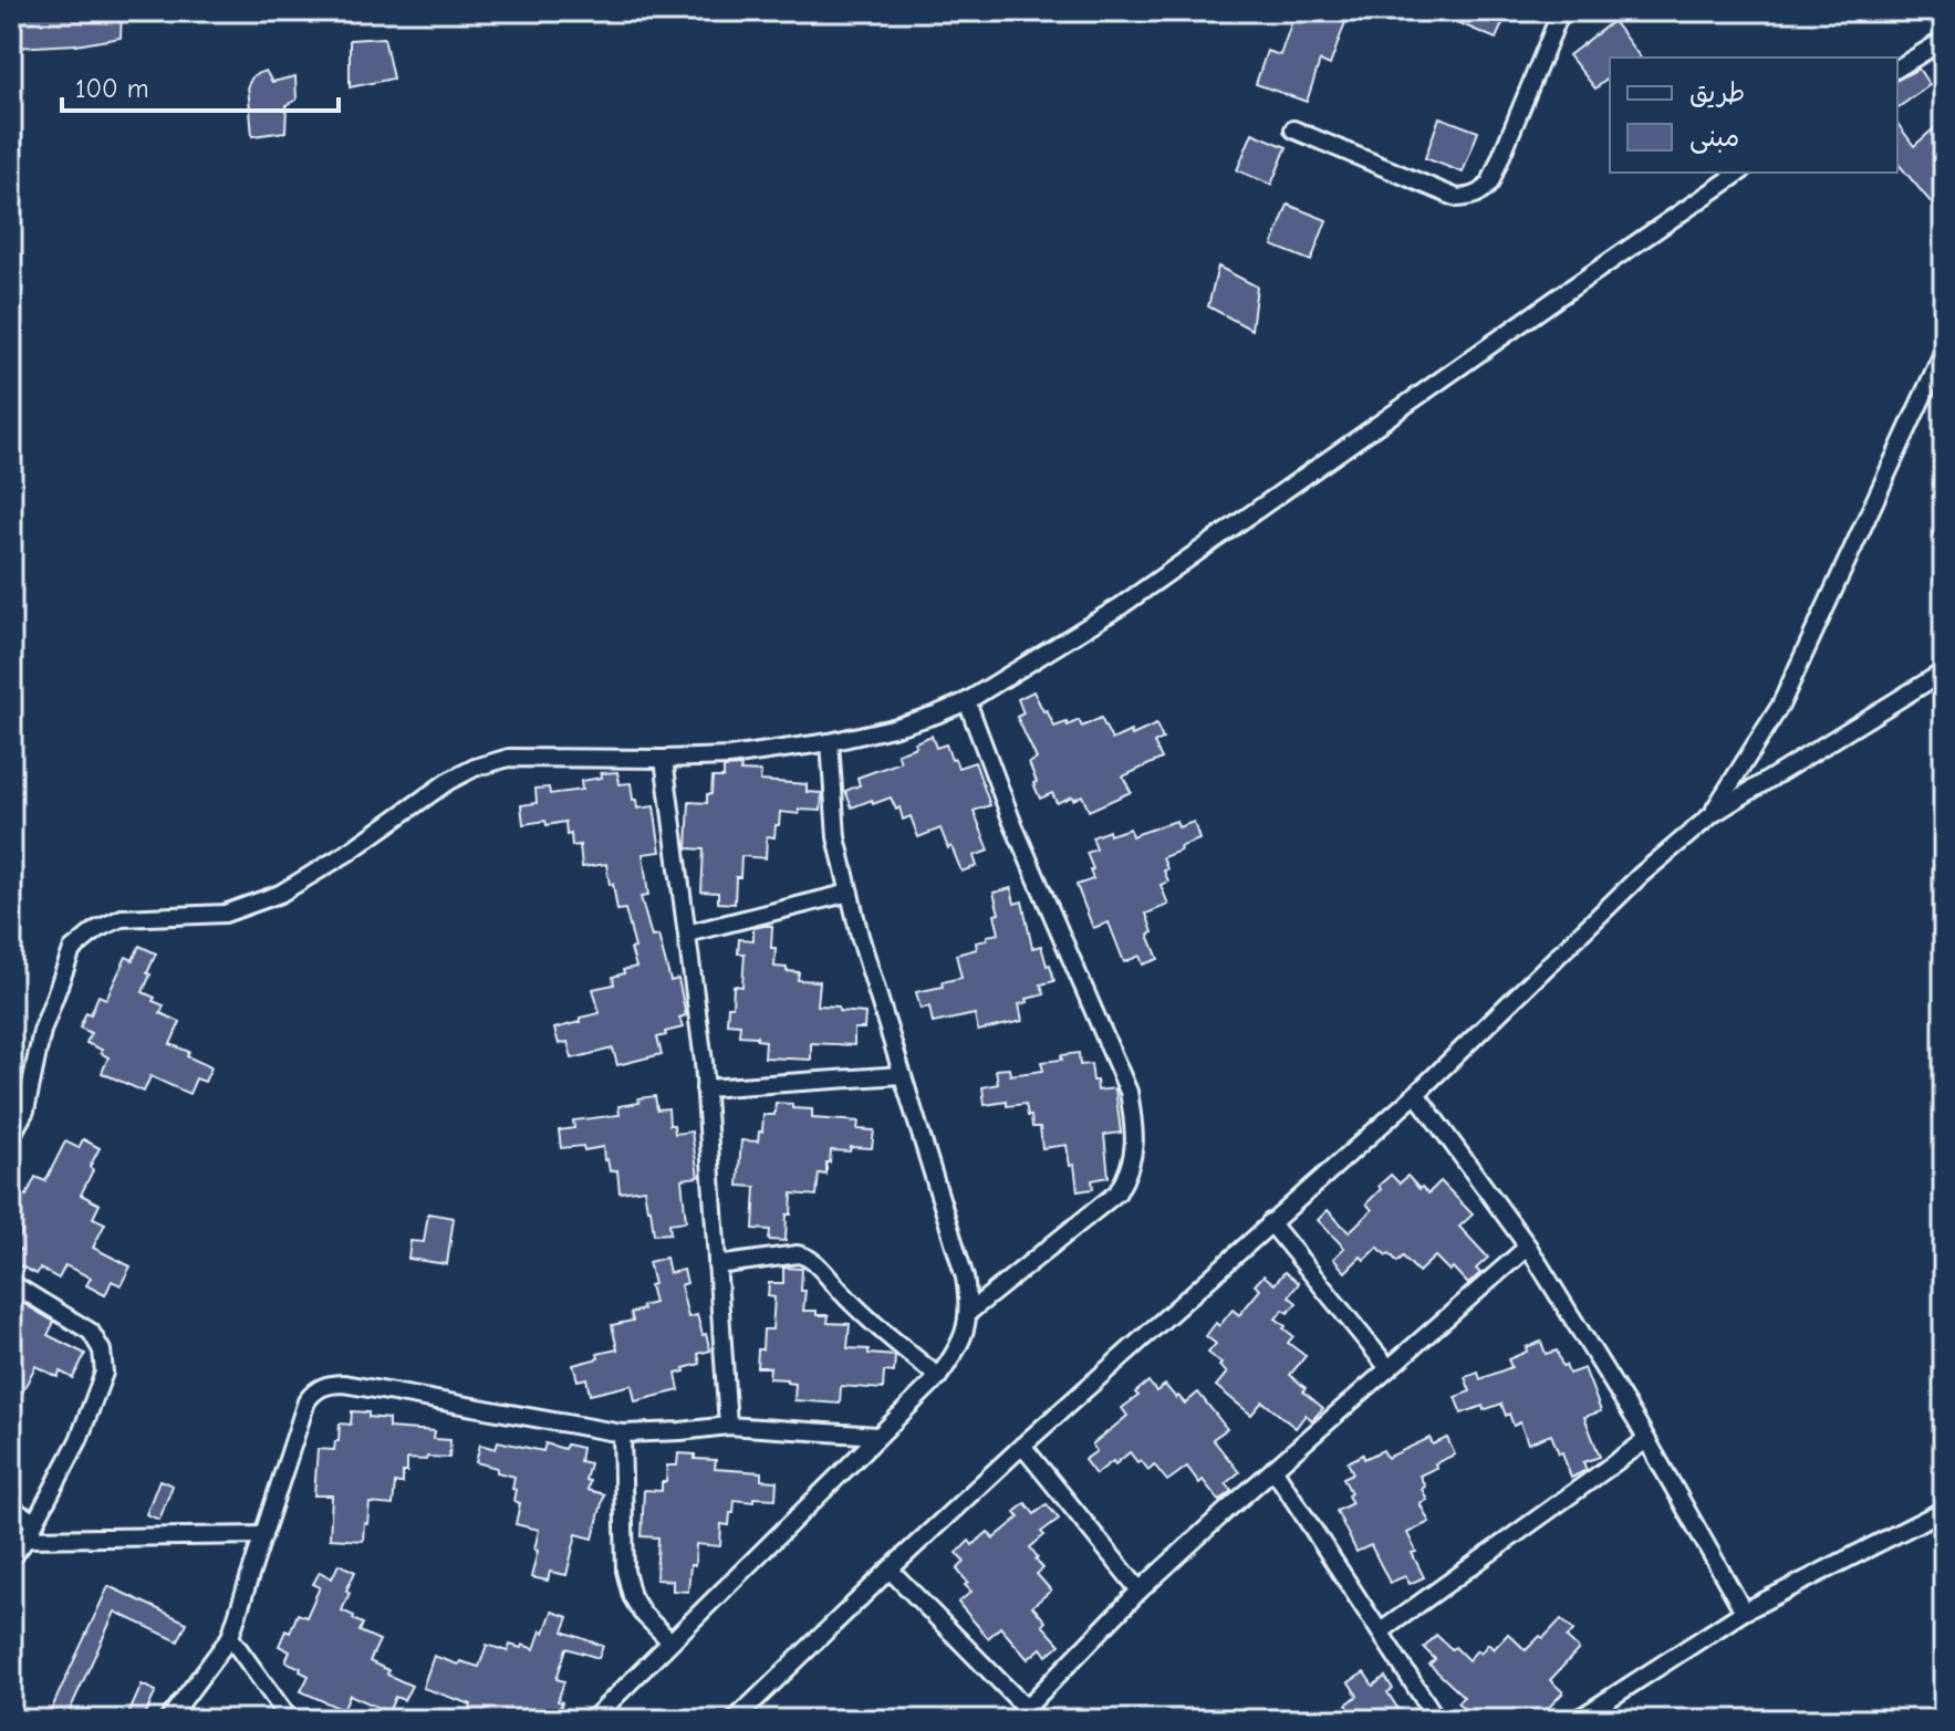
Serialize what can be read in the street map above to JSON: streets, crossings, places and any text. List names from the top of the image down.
{
  "legend": ["طريق", "مبنى"],
  "scale_bar": "100 m"
}
